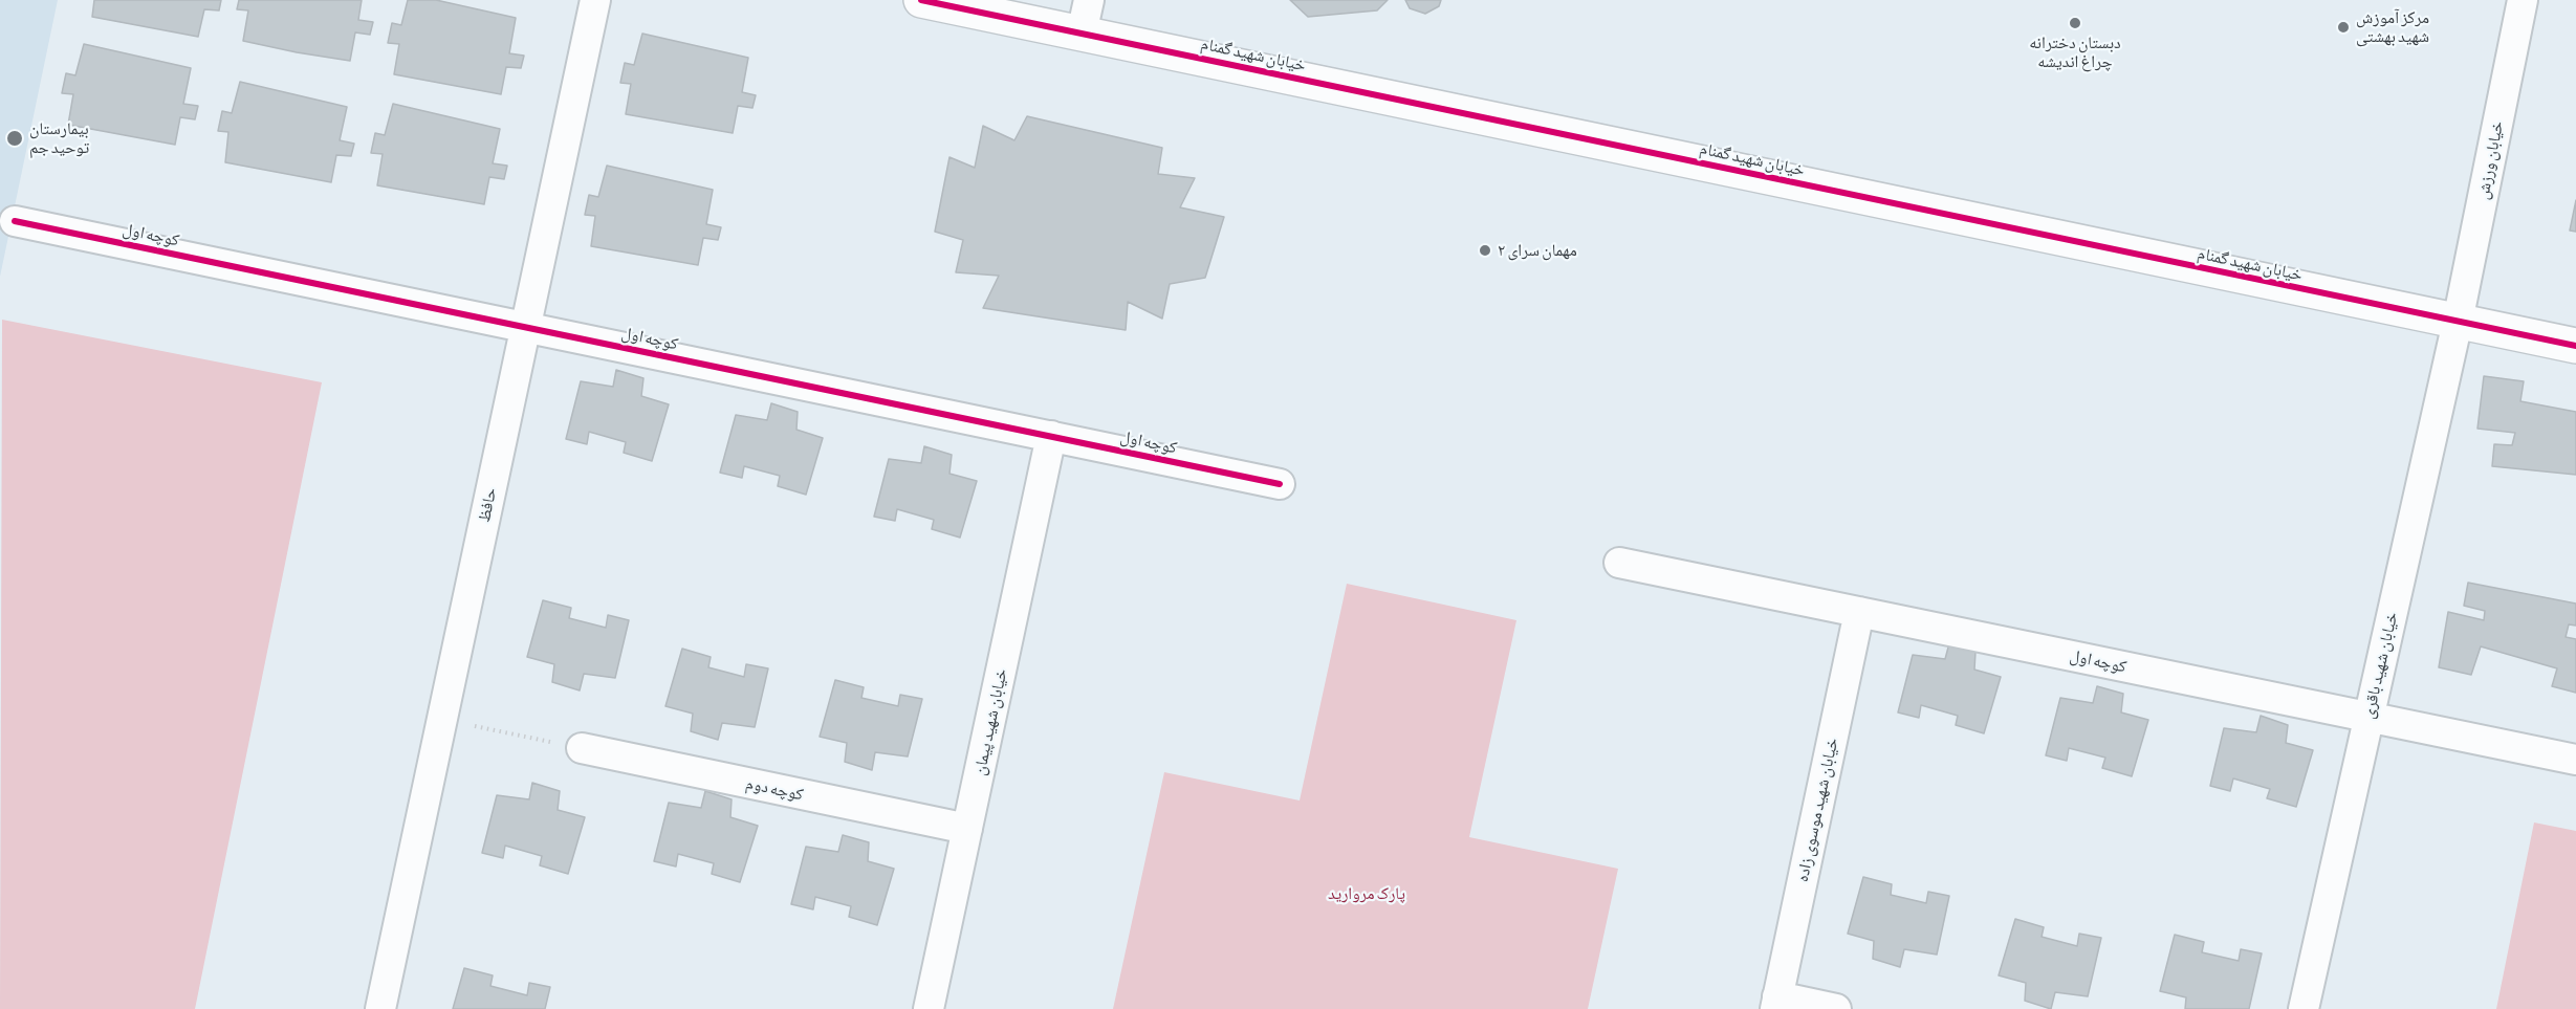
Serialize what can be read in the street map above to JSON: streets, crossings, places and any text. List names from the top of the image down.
{
  "streets": {
    "street": [
      "خیابان شهید گمنام",
      "خیابان ورزش",
      "کوچه اول",
      "حافظ",
      "خیابان شهید باقری",
      "خیابان شهید پیمان",
      "کوچه دوم",
      "خیابان شهید موسوی زاده"
    ]
  },
  "crossings": [
    ["خیابان شهید گمنام", "خیابان ورزش"],
    ["خیابان شهید گمنام", "خیابان شهید باقری"],
    ["خیابان ورزش", "خیابان شهید باقری"],
    ["کوچه اول", "حافظ"],
    ["کوچه اول", "خیابان شهید باقری"],
    ["کوچه اول", "خیابان شهید پیمان"],
    ["کوچه اول", "خیابان شهید موسوی زاده"],
    ["خیابان شهید پیمان", "کوچه دوم"]
  ],
  "parks": ["پارک مروارید"],
  "places": [
    "دبستان دخترانه چراغ اندیشه",
    "مرکز آموزش شهید بهشتی",
    "بیمارستان توحید جم",
    "مهمان سرای ۲"
  ]
}
